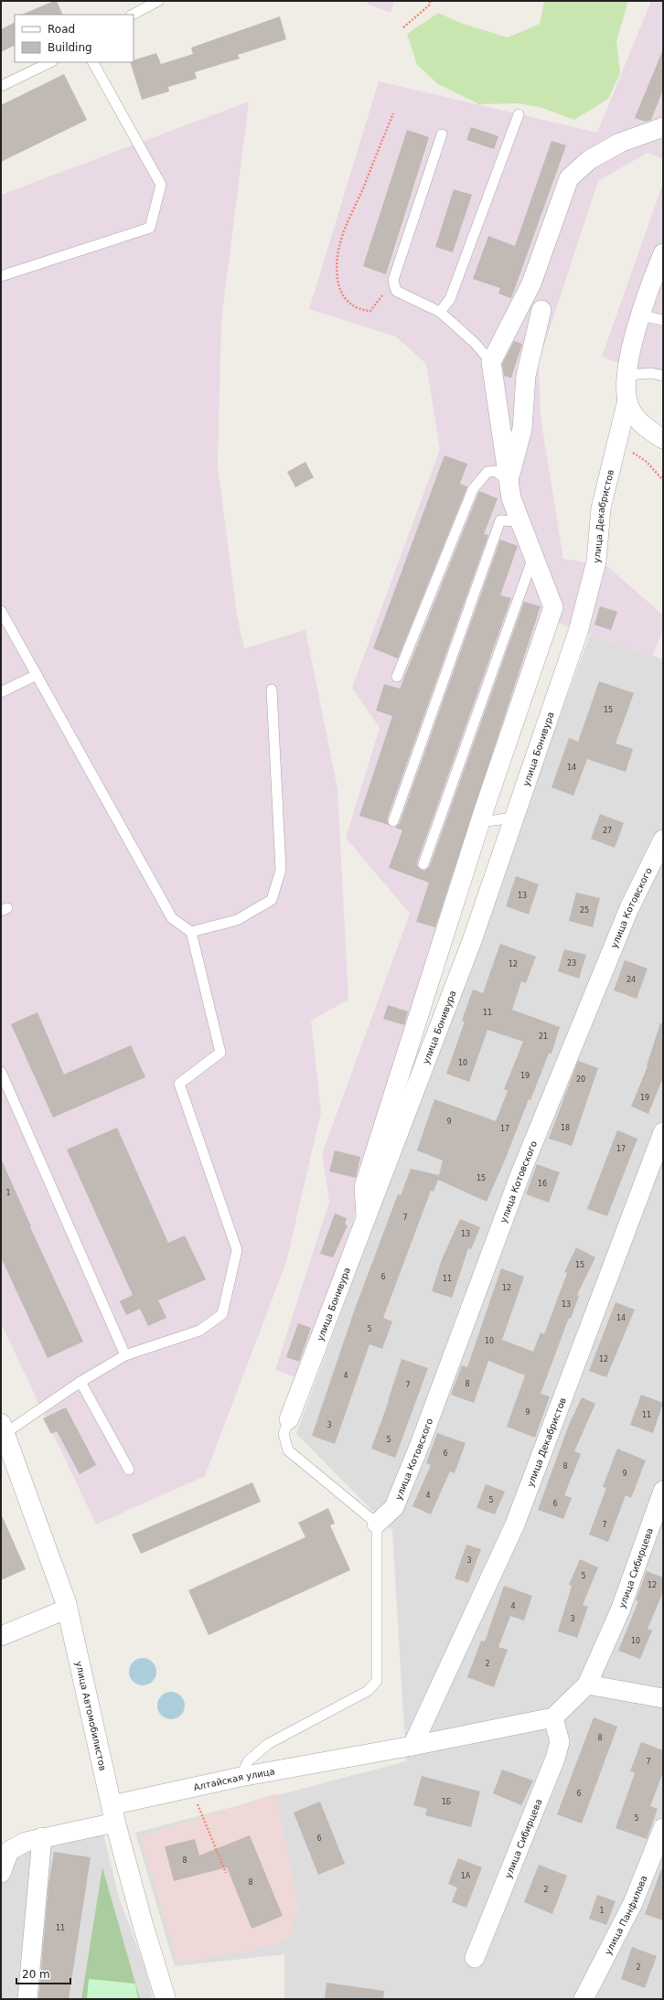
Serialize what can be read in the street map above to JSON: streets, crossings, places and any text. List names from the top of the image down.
{
  "streets": {
    "street": [
      "улица Декабристов",
      "улица Бонивура",
      "улица Котовского",
      "улица Сибирцева",
      "улица Автомобилистов",
      "Алтайская улица",
      "улица Панфилова"
    ]
  },
  "crossings": [
    ["улица Декабристов", "улица Бонивура"],
    ["улица Декабристов", "Алтайская улица"],
    ["улица Сибирцева", "Алтайская улица"],
    ["улица Автомобилистов", "Алтайская улица"]
  ],
  "house_numbers": [
    "15",
    "14",
    "27",
    "13",
    "25",
    "23",
    "12",
    "24",
    "11",
    "21",
    "10",
    "19",
    "20",
    "19",
    "9",
    "18",
    "17",
    "17",
    "15",
    "16",
    "1",
    "7",
    "13",
    "15",
    "6",
    "11",
    "12",
    "13",
    "14",
    "5",
    "10",
    "12",
    "4",
    "8",
    "7",
    "9",
    "11",
    "3",
    "5",
    "6",
    "8",
    "9",
    "4",
    "5",
    "6",
    "7",
    "3",
    "5",
    "12",
    "4",
    "3",
    "10",
    "2",
    "8",
    "7",
    "6",
    "1Б",
    "5",
    "6",
    "8",
    "1А",
    "8",
    "2",
    "1",
    "11",
    "2"
  ],
  "legend": ["Road", "Building"],
  "scale_bar": "20 m"
}
